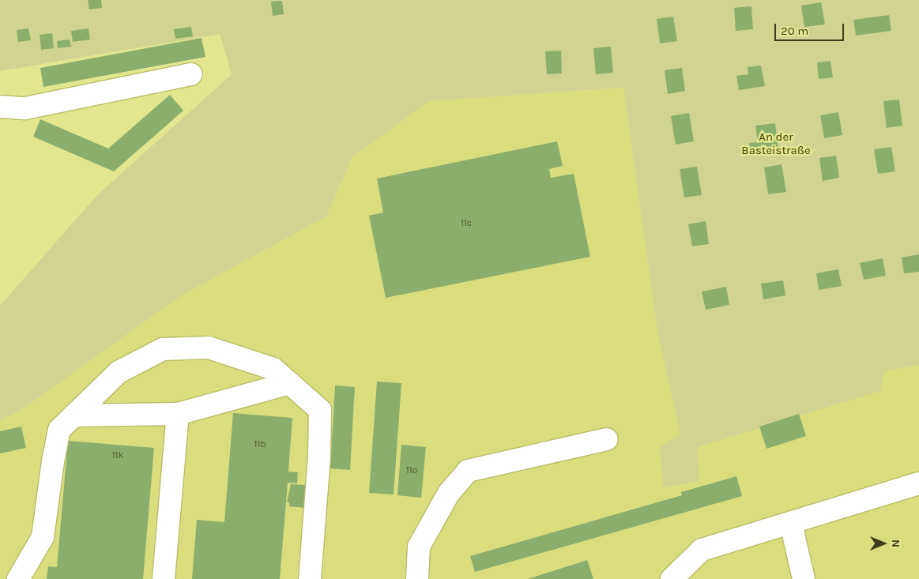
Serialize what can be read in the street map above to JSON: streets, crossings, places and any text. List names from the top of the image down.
{
  "parks": ["An der Basteistraße"],
  "house_numbers": [
    "11c",
    "11b",
    "11k",
    "11o"
  ],
  "scale_bar": "20 m",
  "north": "right"
}
